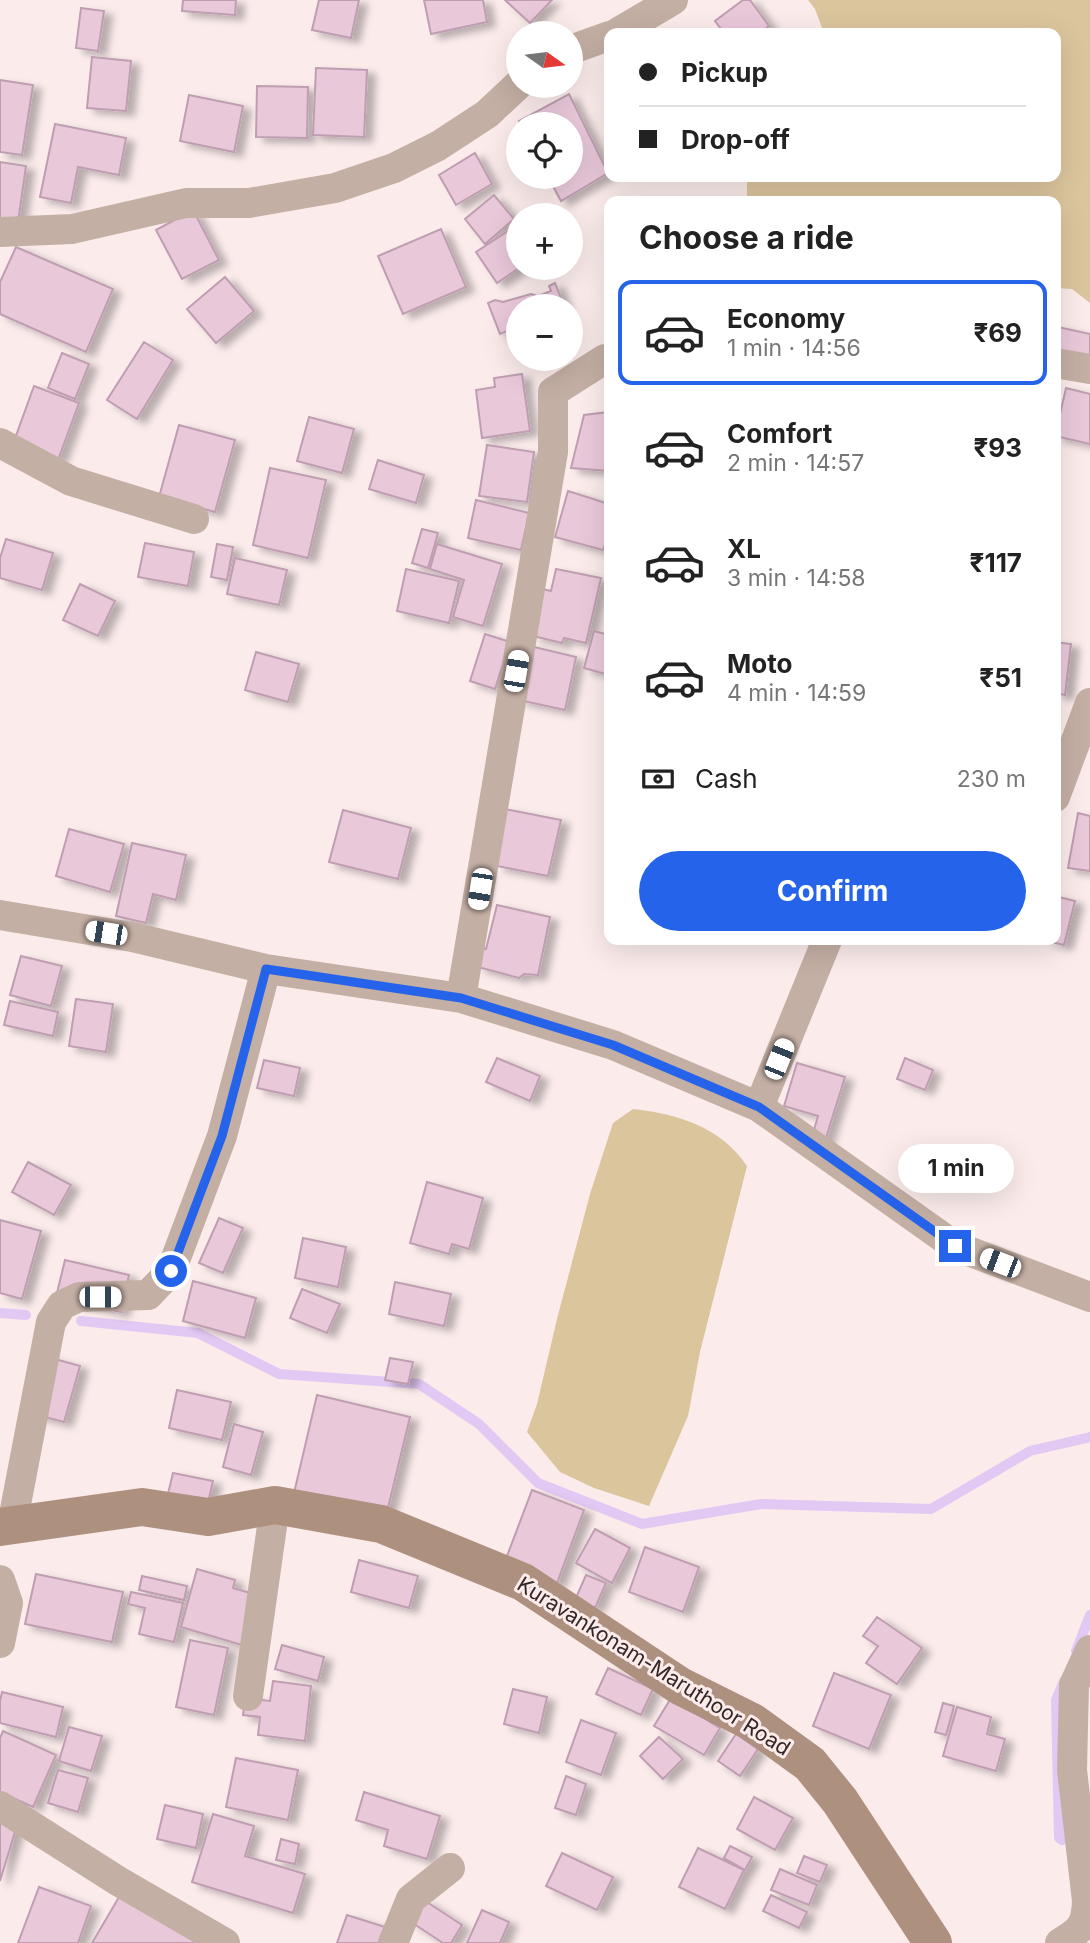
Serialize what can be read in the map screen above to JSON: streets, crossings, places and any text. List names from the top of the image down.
{
  "streets": {
    "main road": ["Kuravankonam-Maruthoor Road"]
  },
  "north": "right",
  "page": {
    "map_buttons": ["+", "−"],
    "banner": ["Pickup", "Drop-off"],
    "heading": "Choose a ride",
    "list": [
      {
        "name": "Economy",
        "note": "1 min · 14:56",
        "value": "₹69"
      },
      {
        "name": "Comfort",
        "note": "2 min · 14:57",
        "value": "₹93"
      },
      {
        "name": "XL",
        "note": "3 min · 14:58",
        "value": "₹117"
      },
      {
        "name": "Moto",
        "note": "4 min · 14:59",
        "value": "₹51"
      }
    ],
    "pay": ["Cash", "230 m"],
    "buttons": "Confirm",
    "bubble": "1 min"
  }
}
